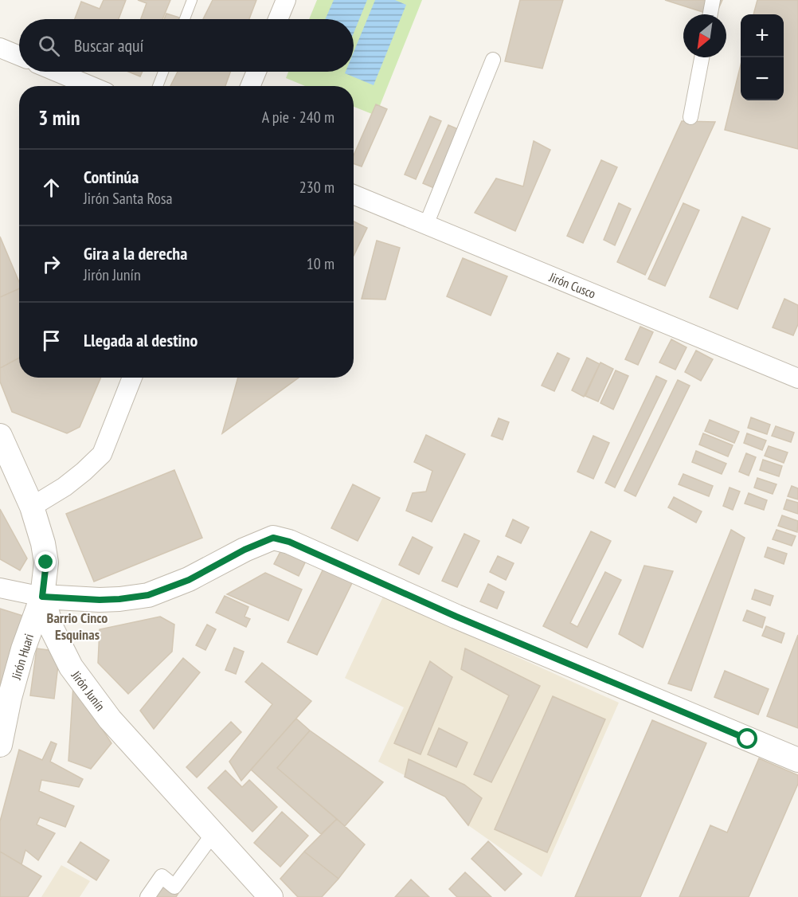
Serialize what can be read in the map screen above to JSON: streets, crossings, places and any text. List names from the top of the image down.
{
  "streets": {
    "street": ["Jirón Cusco", "Jirón Huari", "Jirón Junín"]
  },
  "crossings": [
    ["Jirón Huari", "Jirón Junín"]
  ],
  "districts": ["Barrio Cinco Esquinas"],
  "north": "bottom left",
  "page": {
    "map_buttons": ["+", "−"],
    "search": "Buscar aquí",
    "heading": ["3 min", "A pie · 240 m"],
    "list": [
      ["Continúa", "Jirón Santa Rosa", "230 m"],
      ["Gira a la derecha", "Jirón Junín", "10 m"],
      "Llegada al destino"
    ]
  }
}
